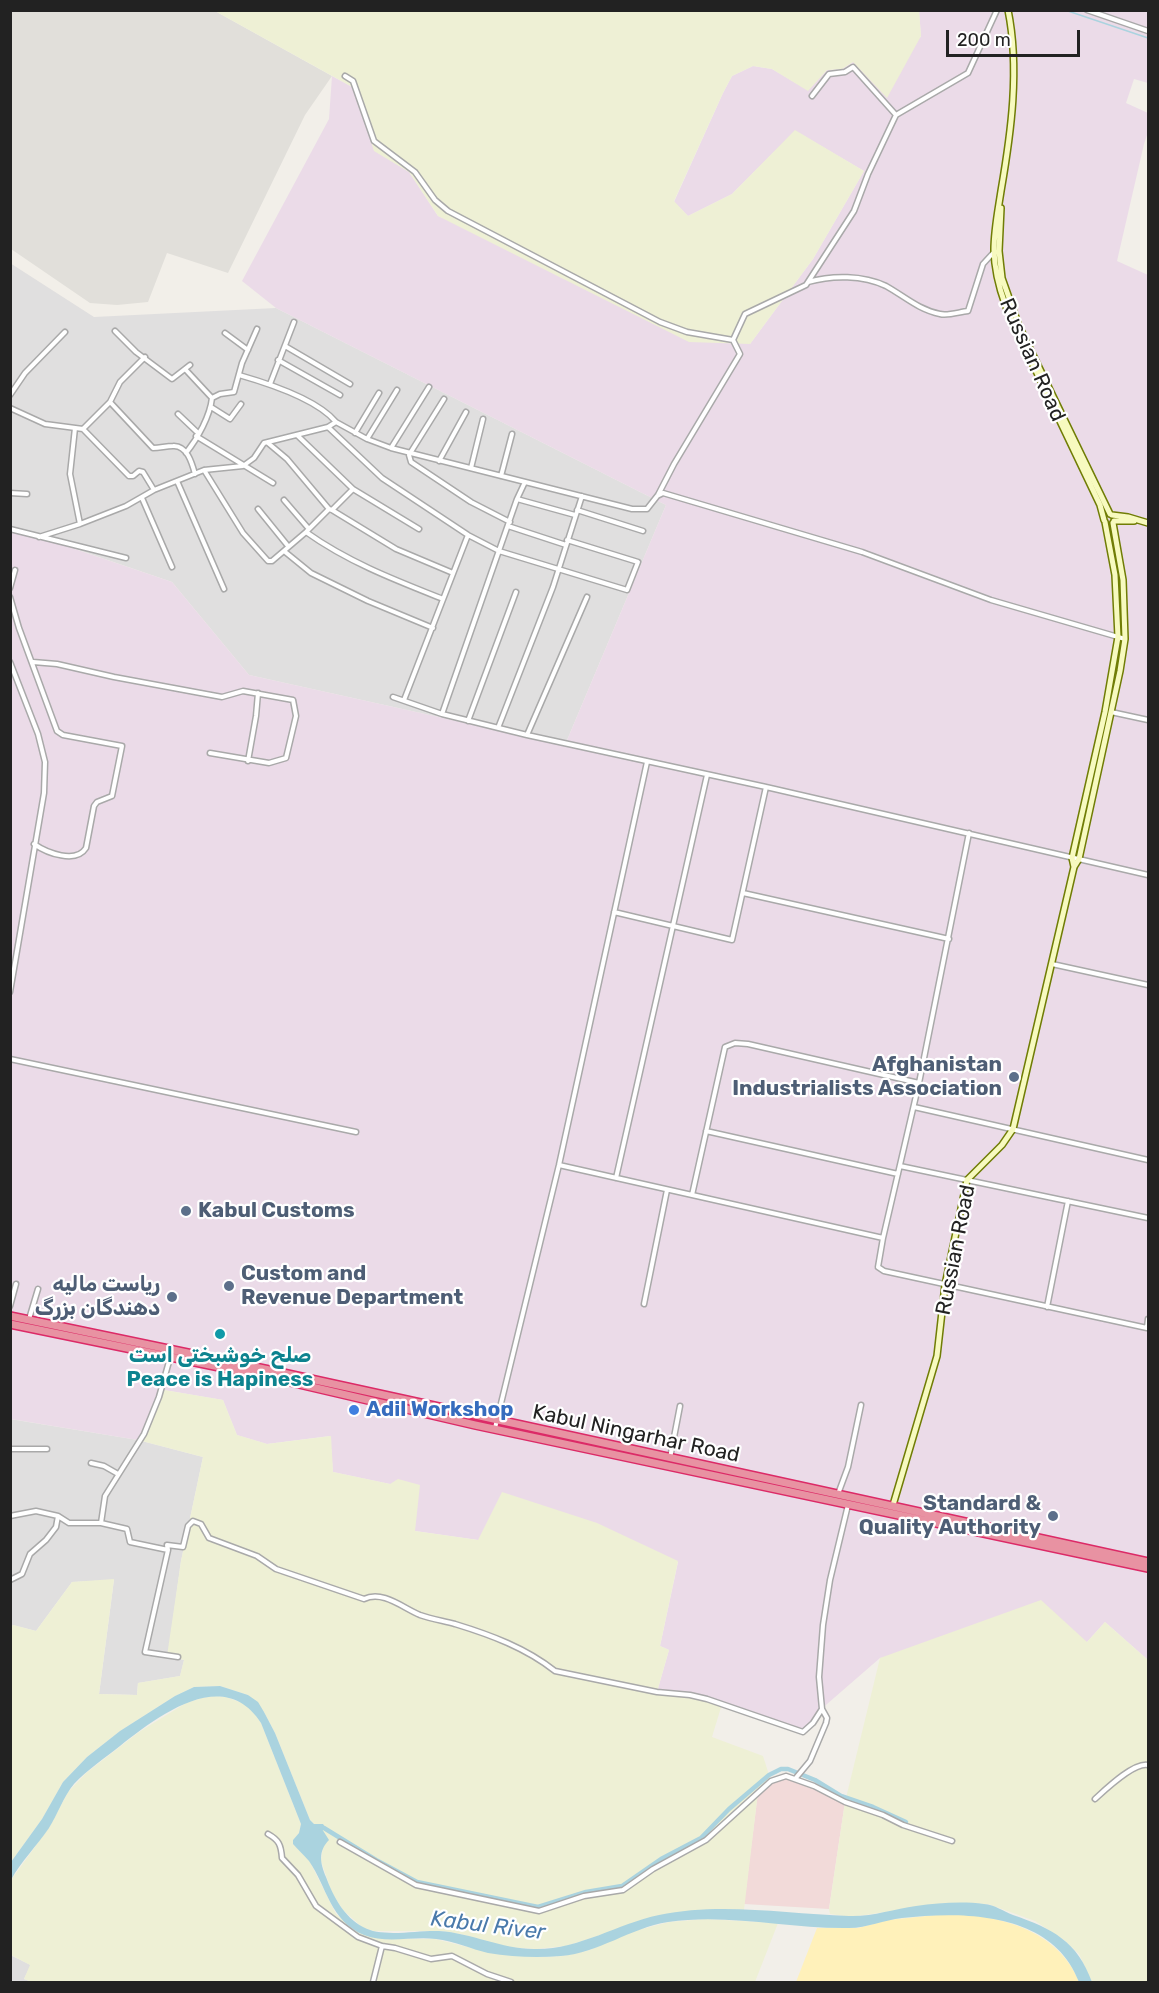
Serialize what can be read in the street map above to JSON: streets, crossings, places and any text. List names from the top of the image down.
{
  "streets": {
    "highway": ["Kabul Ningarhar Road"],
    "main road": ["Russian Road"]
  },
  "crossings": [
    ["Russian Road", "Kabul Ningarhar Road"]
  ],
  "water": ["Kabul River"],
  "places": [
    "Afghanistan Industrialists Association",
    "Kabul Customs",
    "Custom and Revenue Department",
    "ریاست مالیه دهندگان بزرگ",
    "صلح خوشبختی است Peace is Hapiness",
    "Adil Workshop",
    "Standard & Quality Authority"
  ],
  "scale_bar": "200 m"
}
